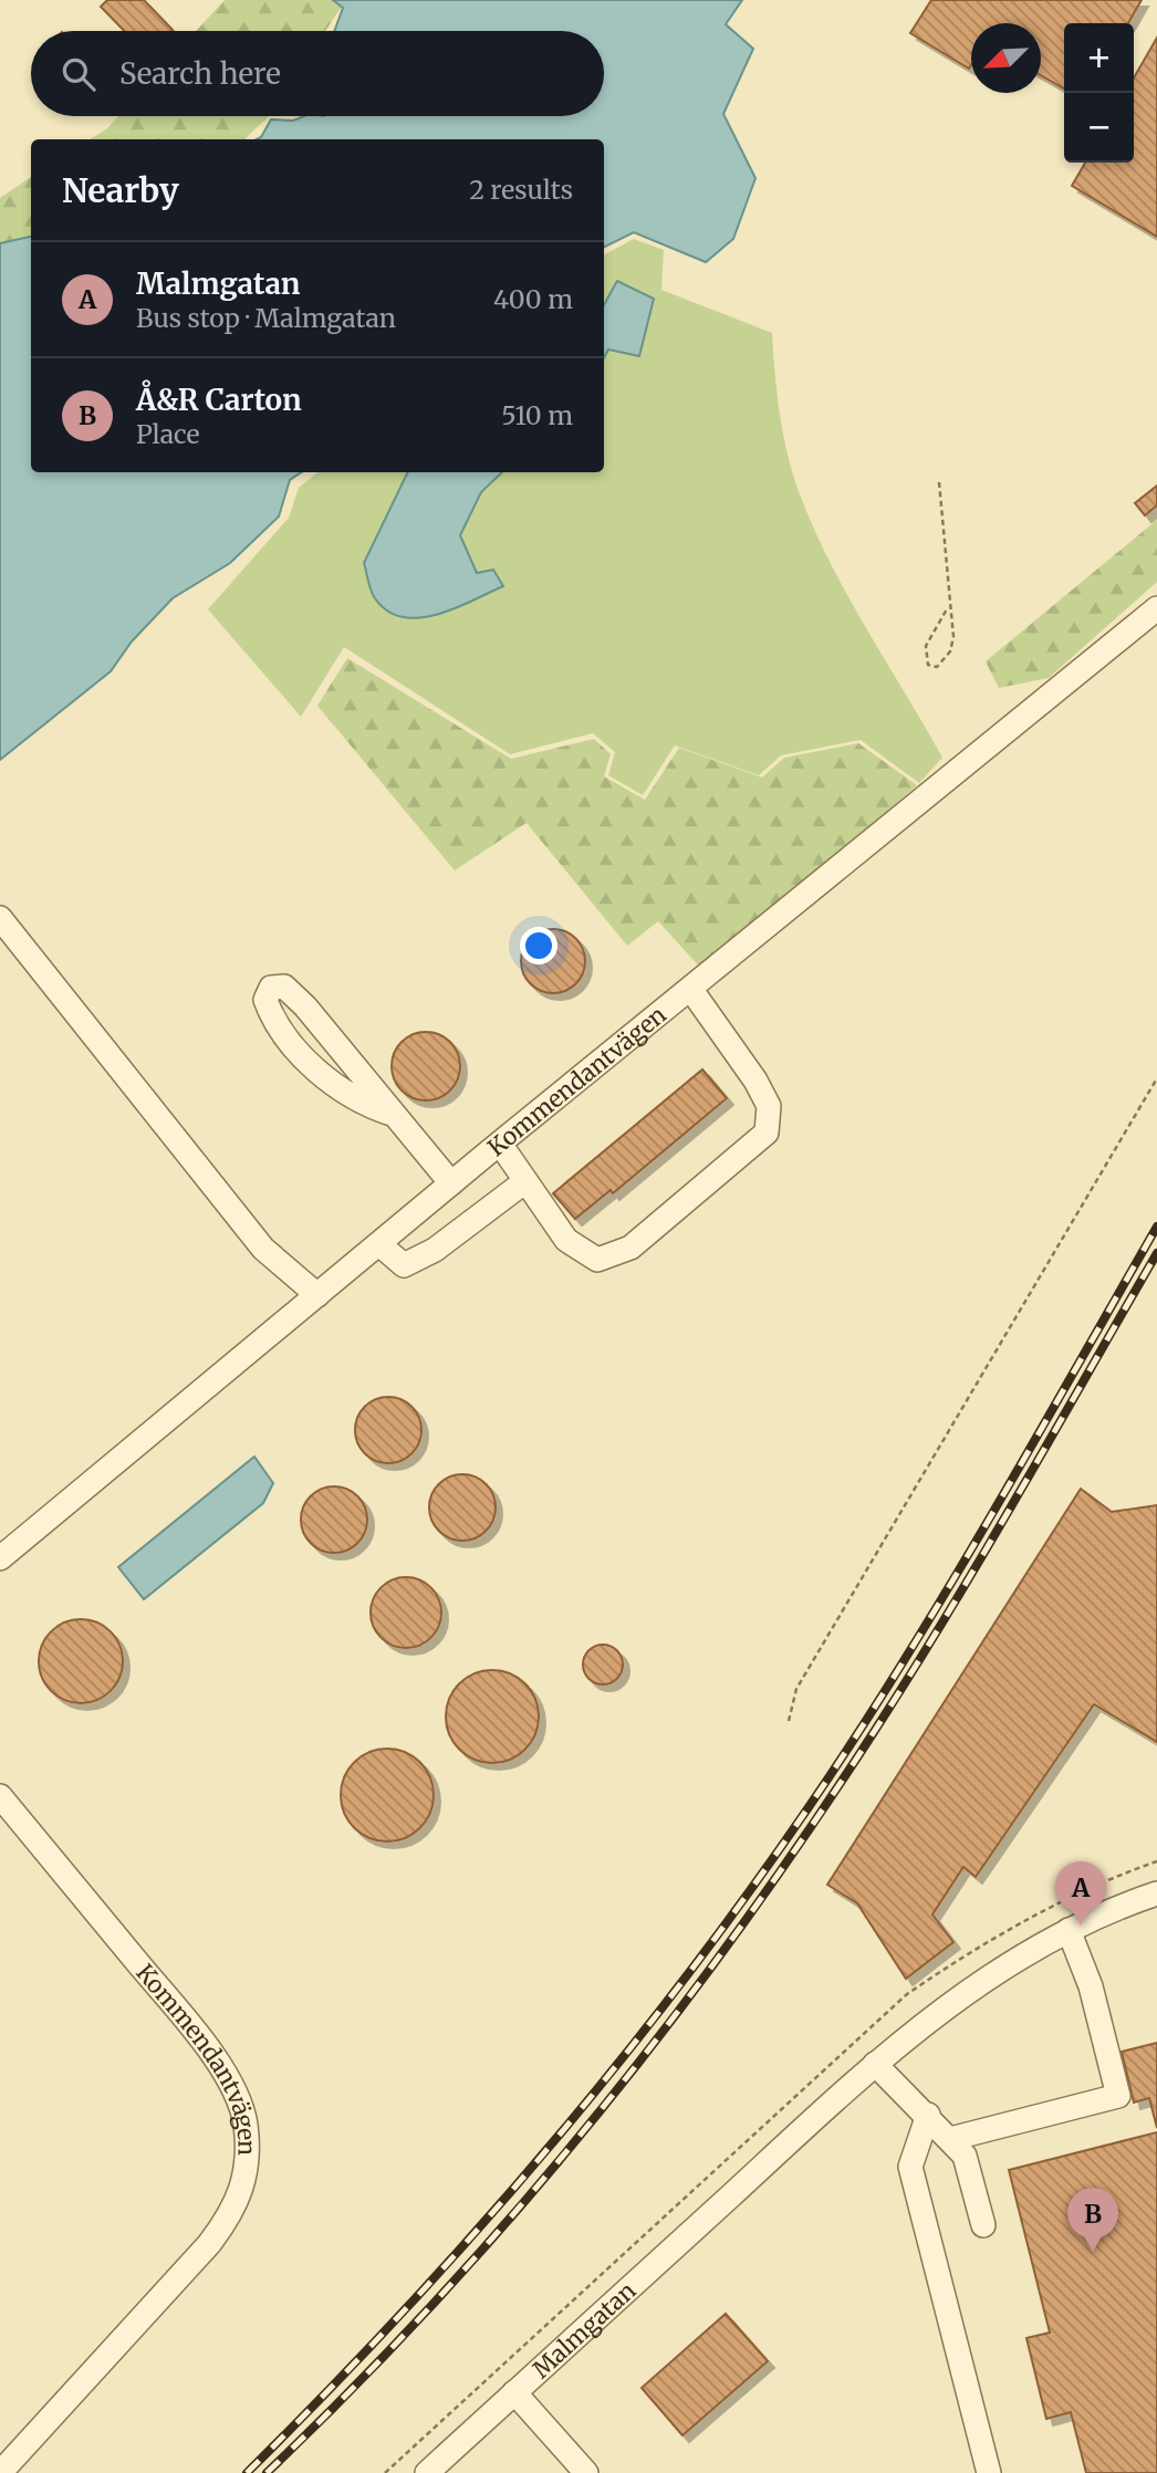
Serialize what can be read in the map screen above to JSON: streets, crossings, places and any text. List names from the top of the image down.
{
  "streets": {
    "street": ["Kommendantvägen", "Malmgatan"]
  },
  "north": "bottom left",
  "page": {
    "map_buttons": ["+", "−"],
    "search": "Search here",
    "heading": ["Nearby", "2 results"],
    "list": [
      {
        "mark": "A",
        "name": "Malmgatan",
        "note": "Bus stop · Malmgatan",
        "value": "400 m"
      },
      {
        "mark": "B",
        "name": "Å&R Carton",
        "note": "Place",
        "value": "510 m"
      }
    ],
    "pins": ["A", "B"]
  }
}
